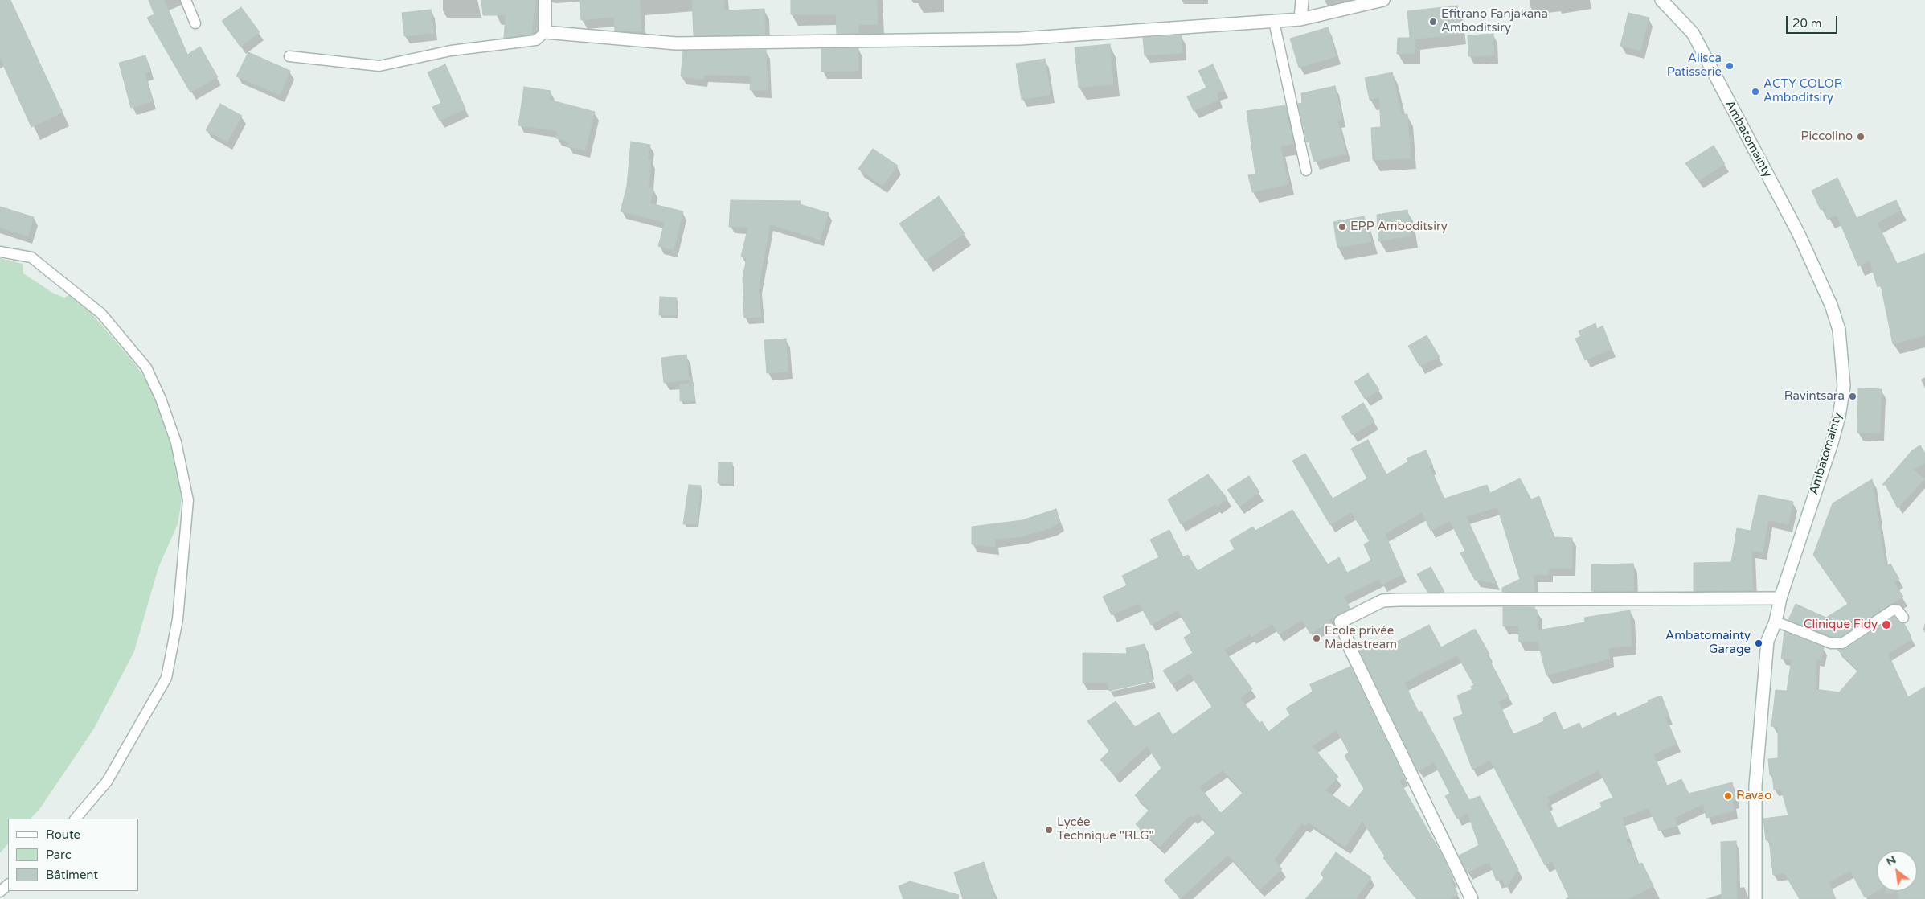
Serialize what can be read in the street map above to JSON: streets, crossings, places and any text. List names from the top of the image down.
{
  "streets": {
    "street": ["Ambatomainty"]
  },
  "places": [
    "Efitrano Fanjakana Amboditsiry",
    "Alisca Patisserie",
    "ACTY COLOR Amboditsiry",
    "Piccolino",
    "EPP Amboditsiry",
    "Ravintsara",
    "Clinique Fidy",
    "Ecole privée Madastream",
    "Ambatomainty Garage",
    "Ravao",
    "Lycée Technique \"RLG\""
  ],
  "legend": ["Route", "Parc", "Bâtiment"],
  "scale_bar": "20 m",
  "north": "top left"
}
